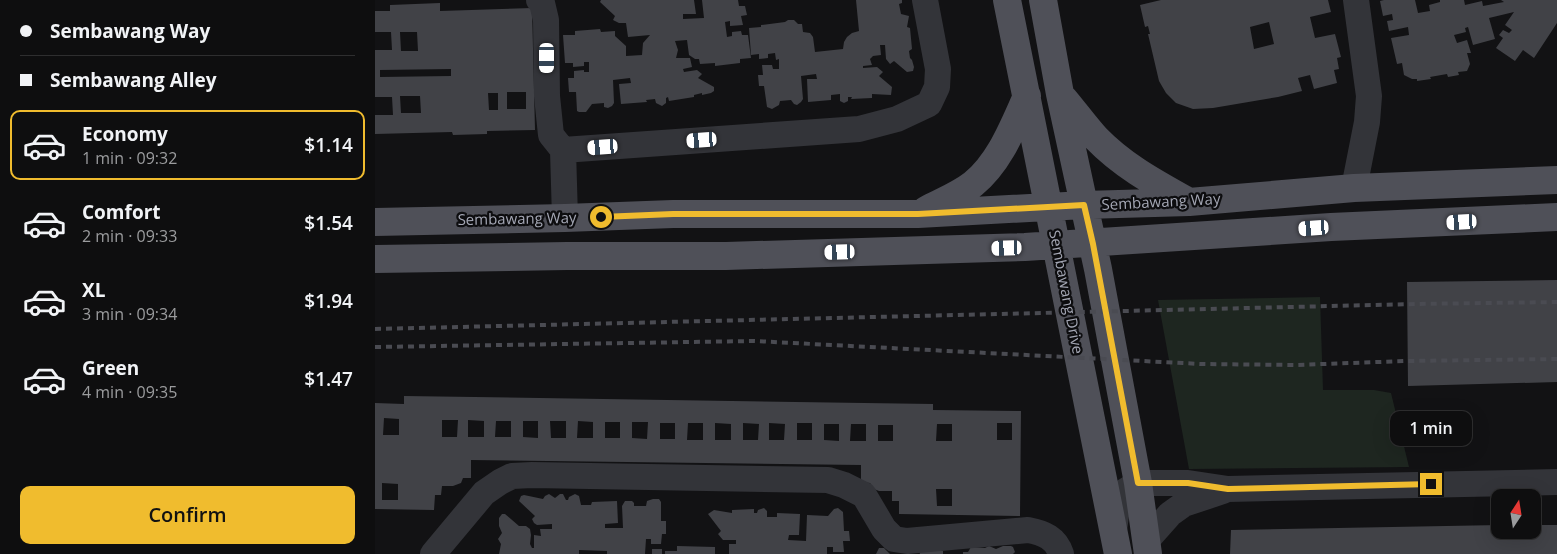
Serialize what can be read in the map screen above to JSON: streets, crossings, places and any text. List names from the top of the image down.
{
  "streets": {
    "main road": ["Sembawang Way", "Sembawang Drive"]
  },
  "crossings": [
    ["Sembawang Way", "Sembawang Drive"]
  ],
  "north": "top",
  "page": {
    "banner": ["Sembawang Way", "Sembawang Alley"],
    "list": [
      {
        "name": "Economy",
        "note": "1 min · 09:32",
        "value": "$1.14"
      },
      {
        "name": "Comfort",
        "note": "2 min · 09:33",
        "value": "$1.54"
      },
      {
        "name": "XL",
        "note": "3 min · 09:34",
        "value": "$1.94"
      },
      {
        "name": "Green",
        "note": "4 min · 09:35",
        "value": "$1.47"
      }
    ],
    "bubble": "1 min",
    "buttons": "Confirm"
  }
}
